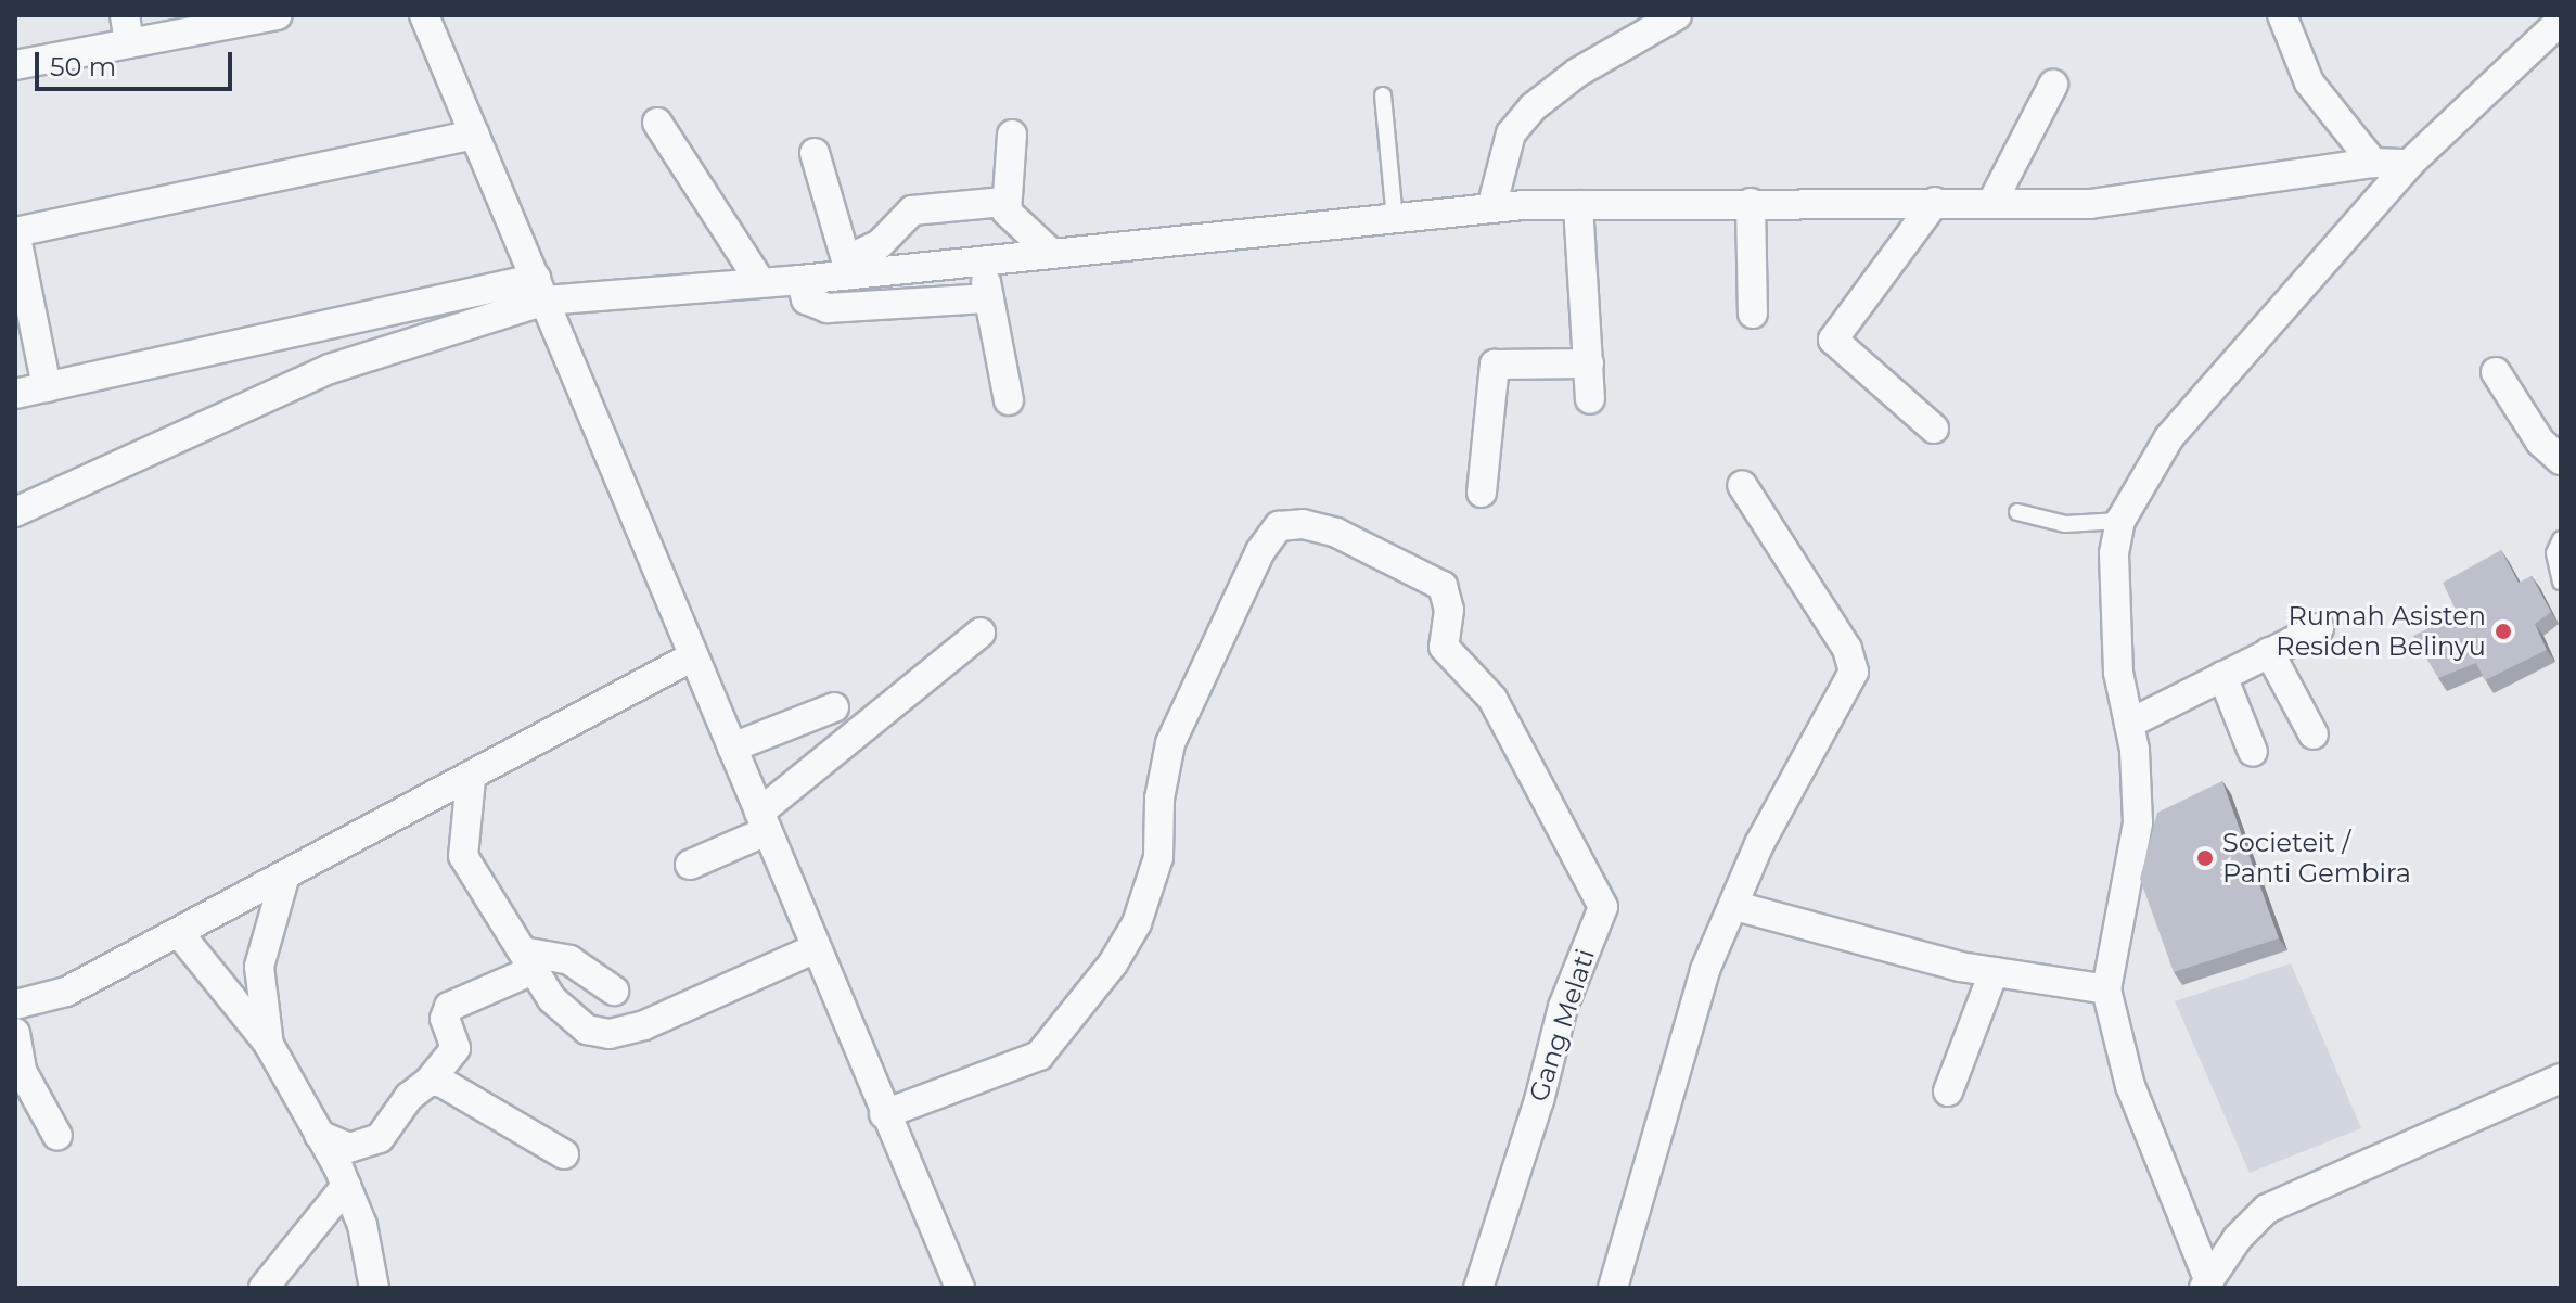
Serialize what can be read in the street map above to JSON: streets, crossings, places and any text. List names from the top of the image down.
{
  "streets": {
    "street": ["Gang Melati"]
  },
  "places": ["Rumah Asisten Residen Belinyu", "Societeit / Panti Gembira"],
  "scale_bar": "50 m"
}
